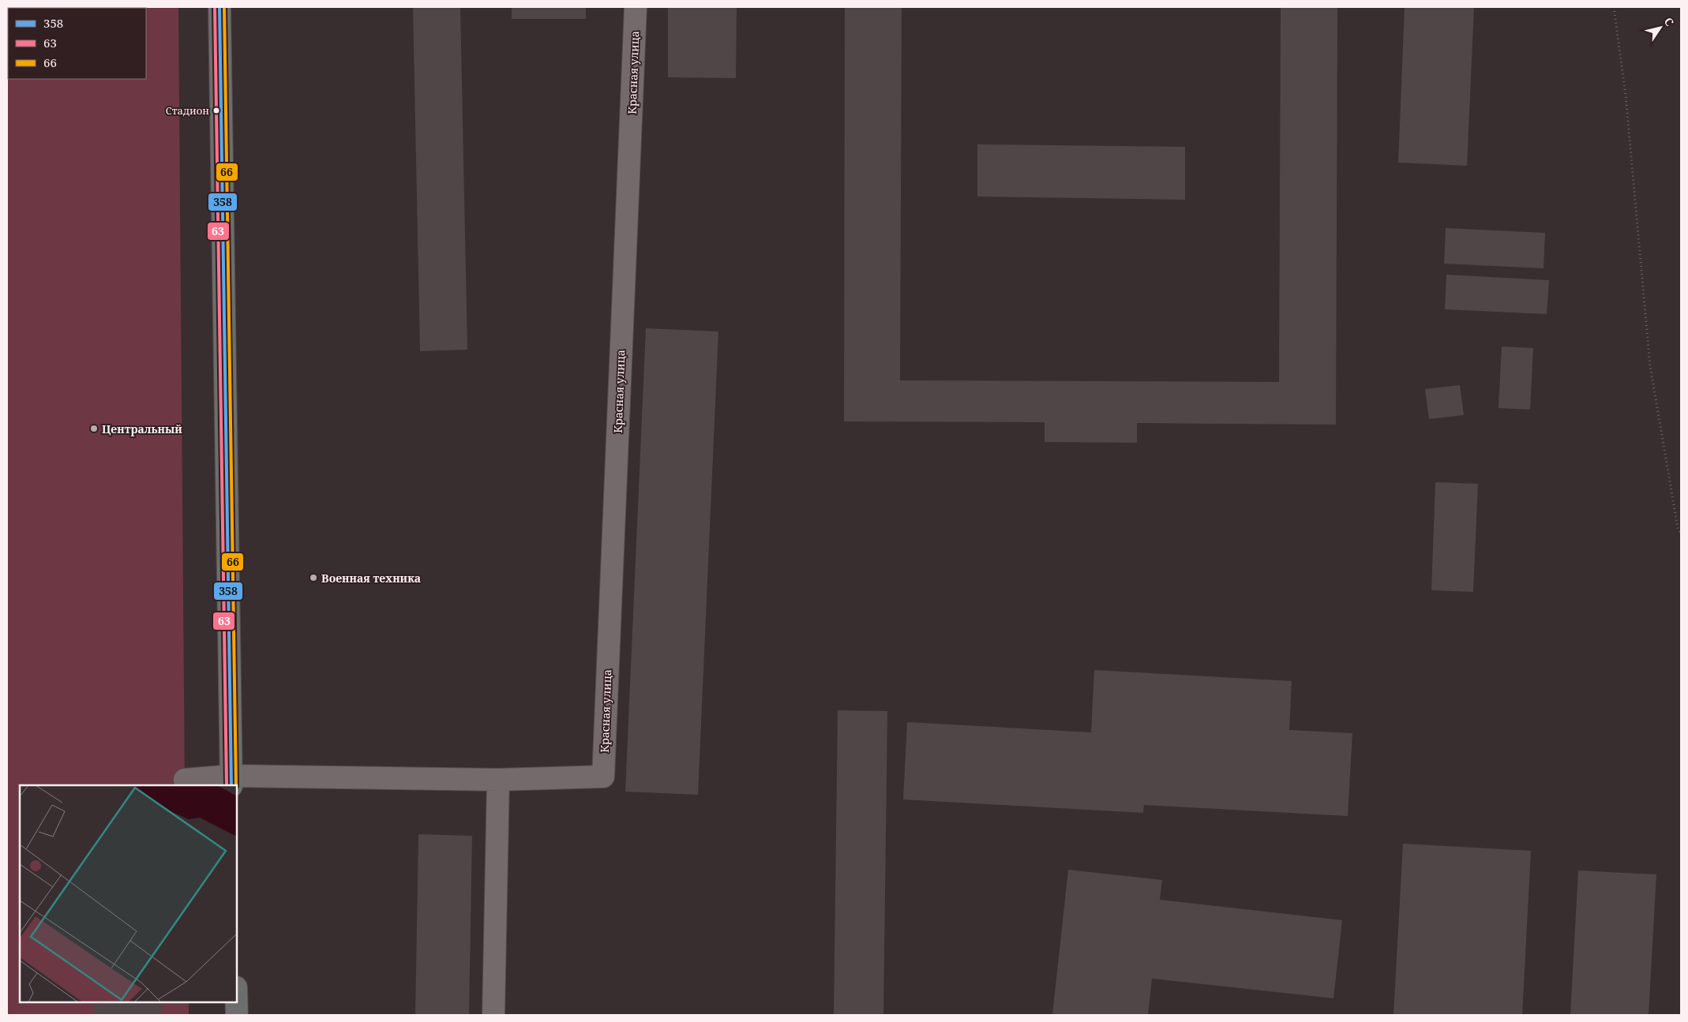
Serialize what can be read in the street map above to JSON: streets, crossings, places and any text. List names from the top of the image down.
{
  "streets": {
    "street": ["Красная улица"]
  },
  "places": ["Стадион", "Центральный", "Военная техника"],
  "lines": ["transit line 358", "transit line 63", "transit line 66"],
  "legend": ["358", "63", "66"],
  "north": "top right"
}
